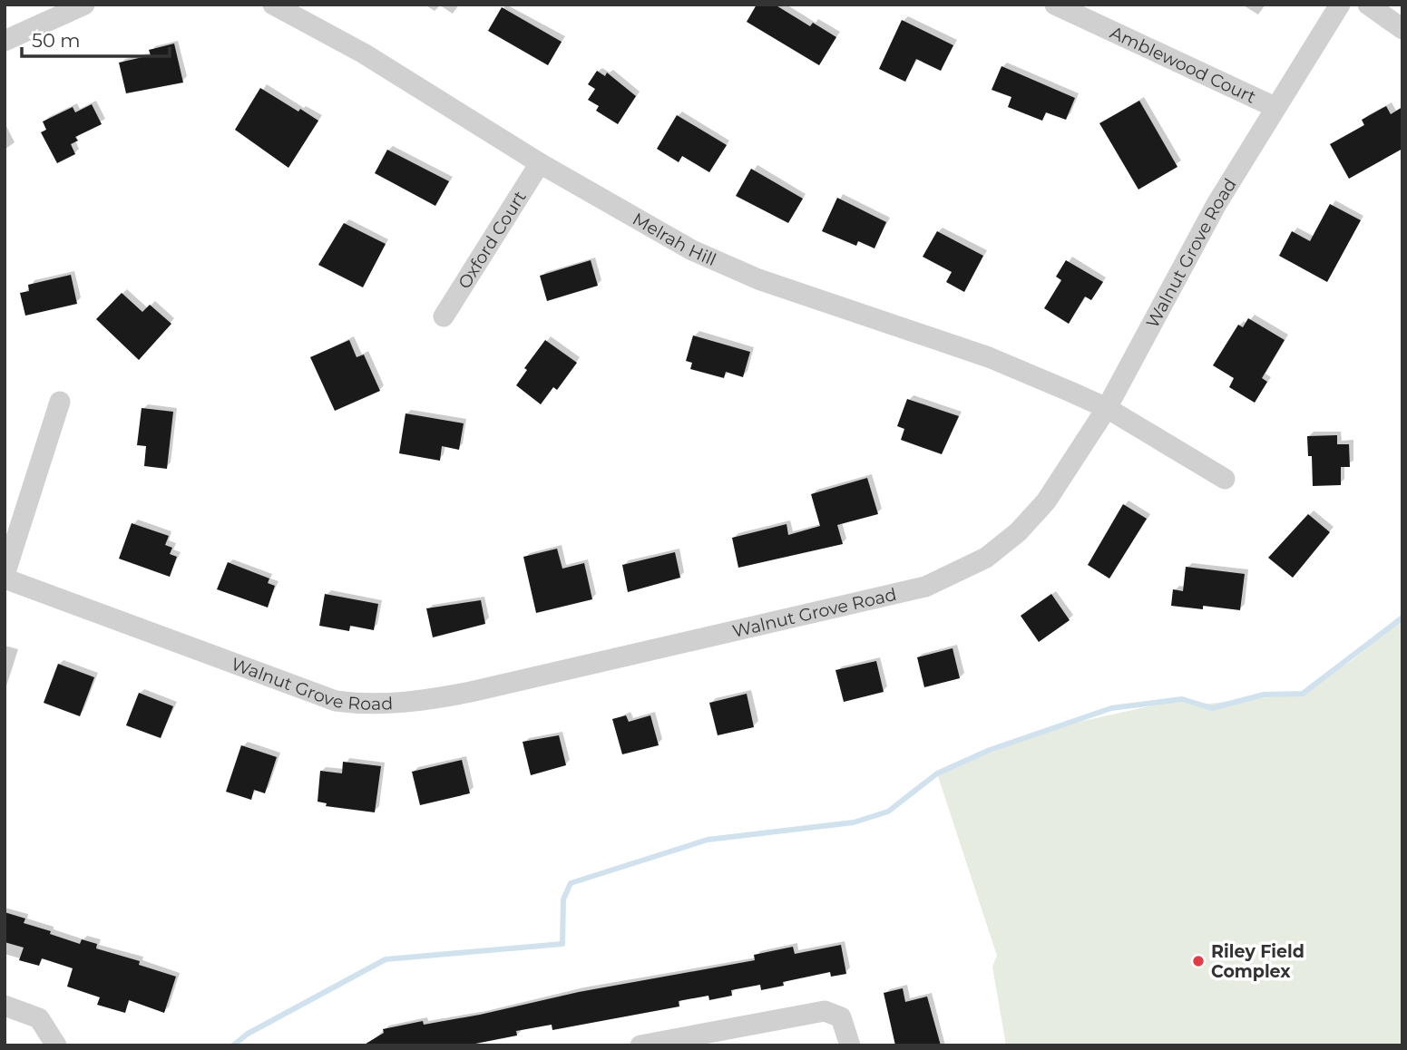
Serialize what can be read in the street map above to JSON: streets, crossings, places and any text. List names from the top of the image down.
{
  "streets": {
    "street": [
      "Amblewood Court",
      "Melrah Hill",
      "Oxford Court",
      "Walnut Grove Road"
    ]
  },
  "crossings": [
    ["Amblewood Court", "Walnut Grove Road"],
    ["Melrah Hill", "Oxford Court"],
    ["Melrah Hill", "Walnut Grove Road"]
  ],
  "places": ["Riley Field Complex"],
  "scale_bar": "50 m"
}
